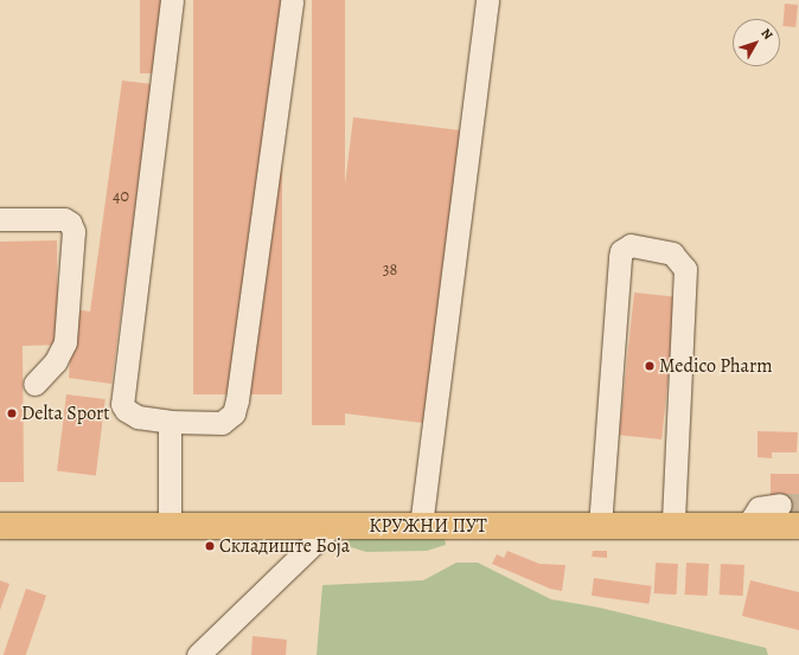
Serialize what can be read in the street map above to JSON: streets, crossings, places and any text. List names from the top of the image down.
{
  "streets": {
    "main road": ["КРУЖНИ ПУТ"]
  },
  "places": ["Medico Pharm", "Delta Sport", "Складиште Боја"],
  "house_numbers": ["40", "38"],
  "north": "top right"
}
